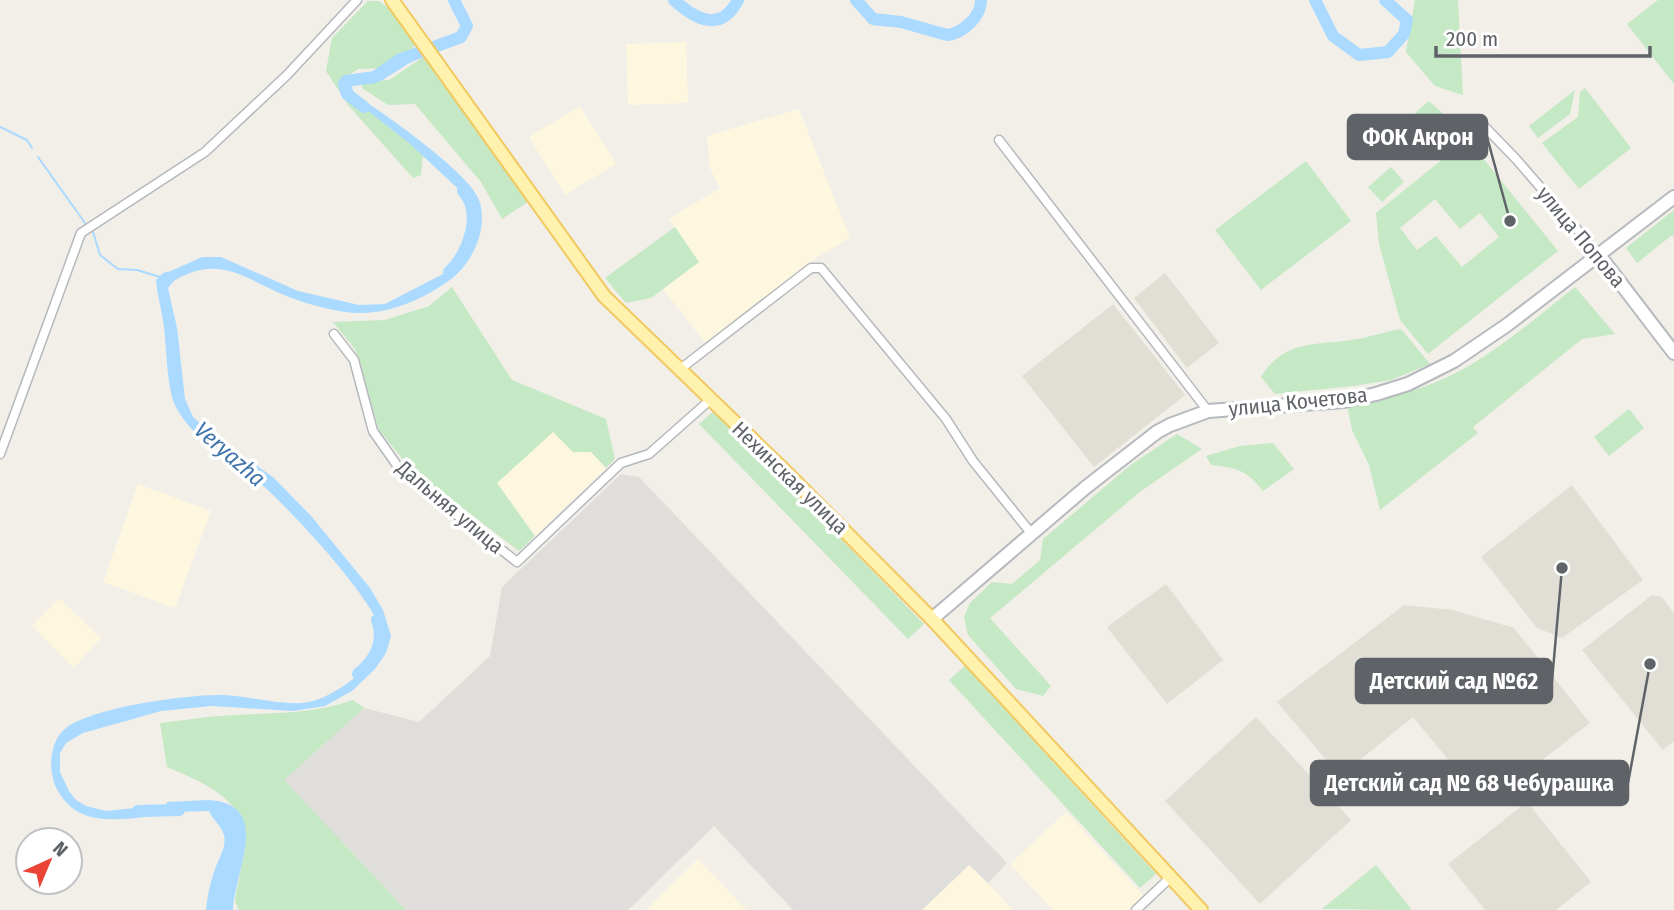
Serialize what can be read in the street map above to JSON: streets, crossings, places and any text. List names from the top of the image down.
{
  "streets": {
    "main road": ["улица Попова", "улица Кочетова", "Нехинская улица"],
    "street": ["Дальняя улица"]
  },
  "crossings": [
    ["улица Попова", "улица Кочетова"],
    ["улица Кочетова", "Нехинская улица"],
    ["Нехинская улица", "Дальняя улица"]
  ],
  "water": ["Veryazha"],
  "places": ["ФОК Акрон", "Детский сад №62", "Детский сад № 68 Чебурашка"],
  "scale_bar": "200 m",
  "north": "top right"
}
